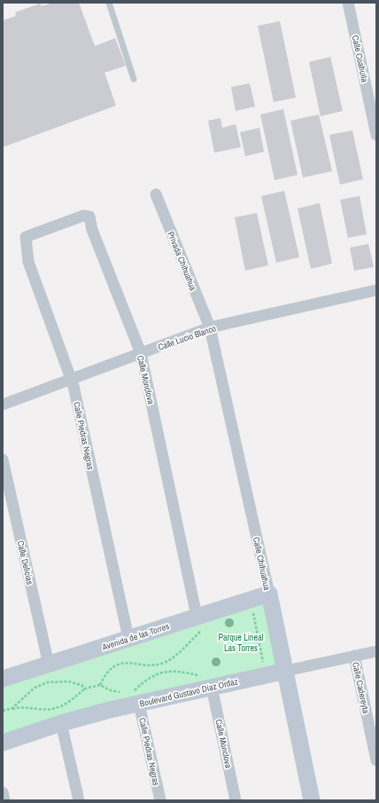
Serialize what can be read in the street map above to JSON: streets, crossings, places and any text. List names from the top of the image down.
{
  "streets": {
    "street": [
      "Calle Coahuila",
      "Privada Chihuahua",
      "Calle Lucio Blanco",
      "Calle Monclova",
      "Calle Piedras Negras",
      "Calle Delicias",
      "Calle Chihuahua",
      "Avenida de las Torres",
      "Calle Cadereyta",
      "Boulevard Gustavo Díaz Ordaz"
    ]
  },
  "crossings": [
    ["Privada Chihuahua", "Calle Lucio Blanco"],
    ["Privada Chihuahua", "Calle Chihuahua"],
    ["Calle Lucio Blanco", "Calle Monclova"],
    ["Calle Lucio Blanco", "Calle Piedras Negras"],
    ["Calle Lucio Blanco", "Calle Chihuahua"],
    ["Calle Monclova", "Calle Piedras Negras"],
    ["Calle Monclova", "Avenida de las Torres"],
    ["Calle Monclova", "Boulevard Gustavo Díaz Ordaz"],
    ["Calle Piedras Negras", "Avenida de las Torres"],
    ["Calle Piedras Negras", "Boulevard Gustavo Díaz Ordaz"],
    ["Calle Delicias", "Avenida de las Torres"],
    ["Calle Chihuahua", "Avenida de las Torres"],
    ["Calle Chihuahua", "Boulevard Gustavo Díaz Ordaz"],
    ["Calle Cadereyta", "Boulevard Gustavo Díaz Ordaz"]
  ],
  "parks": ["Parque Lineal Las Torres"]
}
